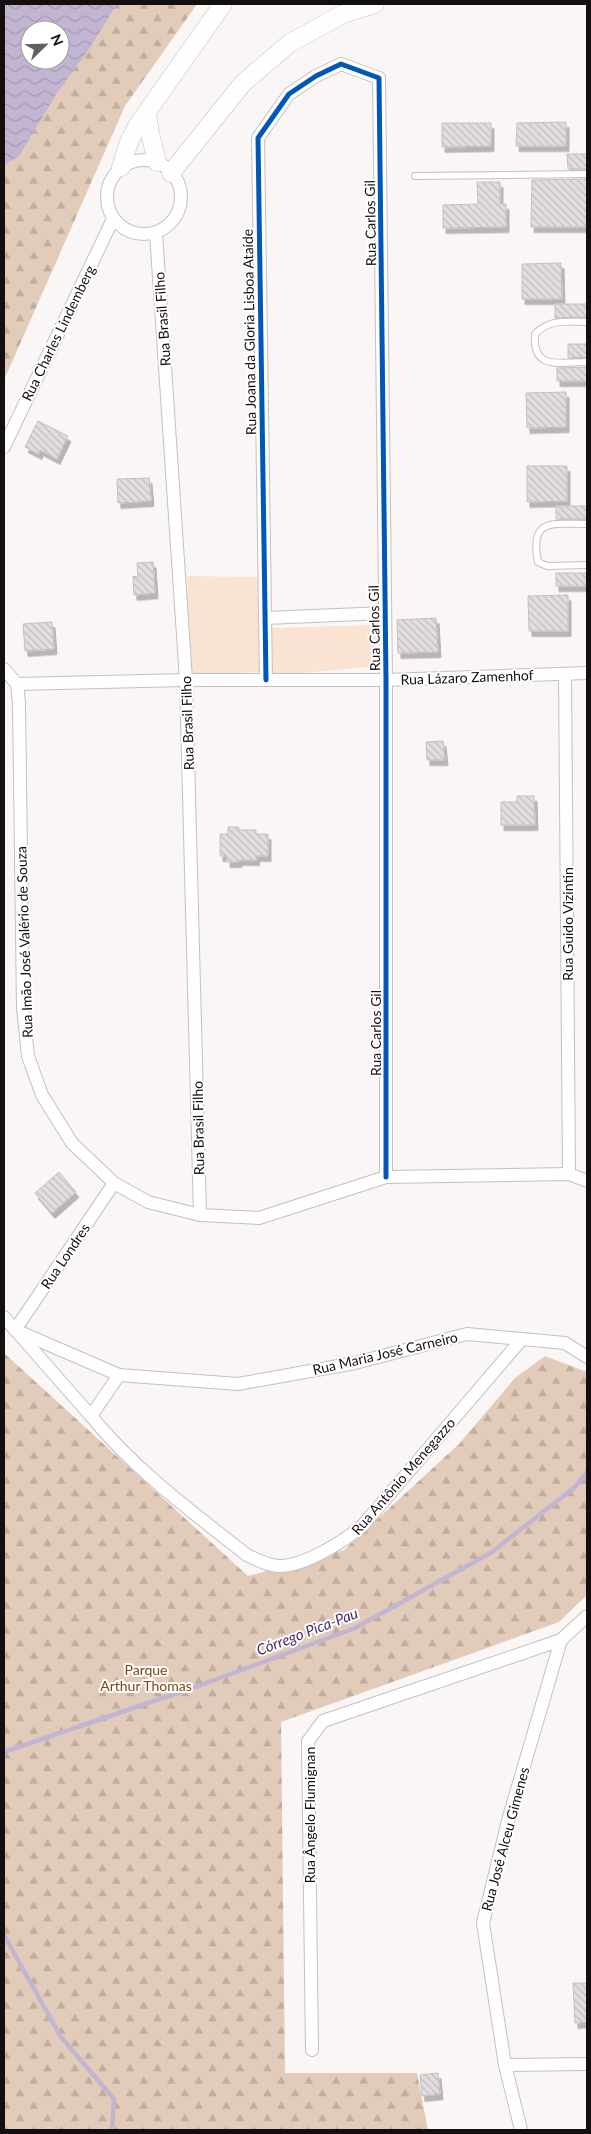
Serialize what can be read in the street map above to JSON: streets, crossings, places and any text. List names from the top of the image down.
{
  "streets": {
    "street": [
      "Rua Carlos Gil",
      "Rua Brasil Filho",
      "Rua Joana da Gloria Lisboa Ataíde",
      "Rua Charles Lindemberg",
      "Rua Lázaro Zamenhof",
      "Rua Guido Vizintin",
      "Rua Imão José Valério de Souza",
      "Rua Londres",
      "Rua Maria José Carneiro",
      "Rua Antônio Menegazzo",
      "Rua Ângelo Flumignan",
      "Rua José Alceu Gimenes"
    ]
  },
  "crossings": [
    ["Rua Carlos Gil", "Rua Joana da Gloria Lisboa Ataíde"],
    ["Rua Carlos Gil", "Rua Lázaro Zamenhof"],
    ["Rua Carlos Gil", "Rua Imão José Valério de Souza"],
    ["Rua Brasil Filho", "Rua Charles Lindemberg"],
    ["Rua Brasil Filho", "Rua Lázaro Zamenhof"],
    ["Rua Brasil Filho", "Rua Imão José Valério de Souza"],
    ["Rua Joana da Gloria Lisboa Ataíde", "Rua Lázaro Zamenhof"],
    ["Rua Lázaro Zamenhof", "Rua Guido Vizintin"],
    ["Rua Lázaro Zamenhof", "Rua Imão José Valério de Souza"],
    ["Rua Guido Vizintin", "Rua Imão José Valério de Souza"],
    ["Rua Imão José Valério de Souza", "Rua Londres"],
    ["Rua Londres", "Rua Antônio Menegazzo"],
    ["Rua Maria José Carneiro", "Rua Antônio Menegazzo"],
    ["Rua Ângelo Flumignan", "Rua José Alceu Gimenes"]
  ],
  "water": ["Córrego Pica-Pau"],
  "parks": ["Parque Arthur Thomas"],
  "north": "top right"
}
